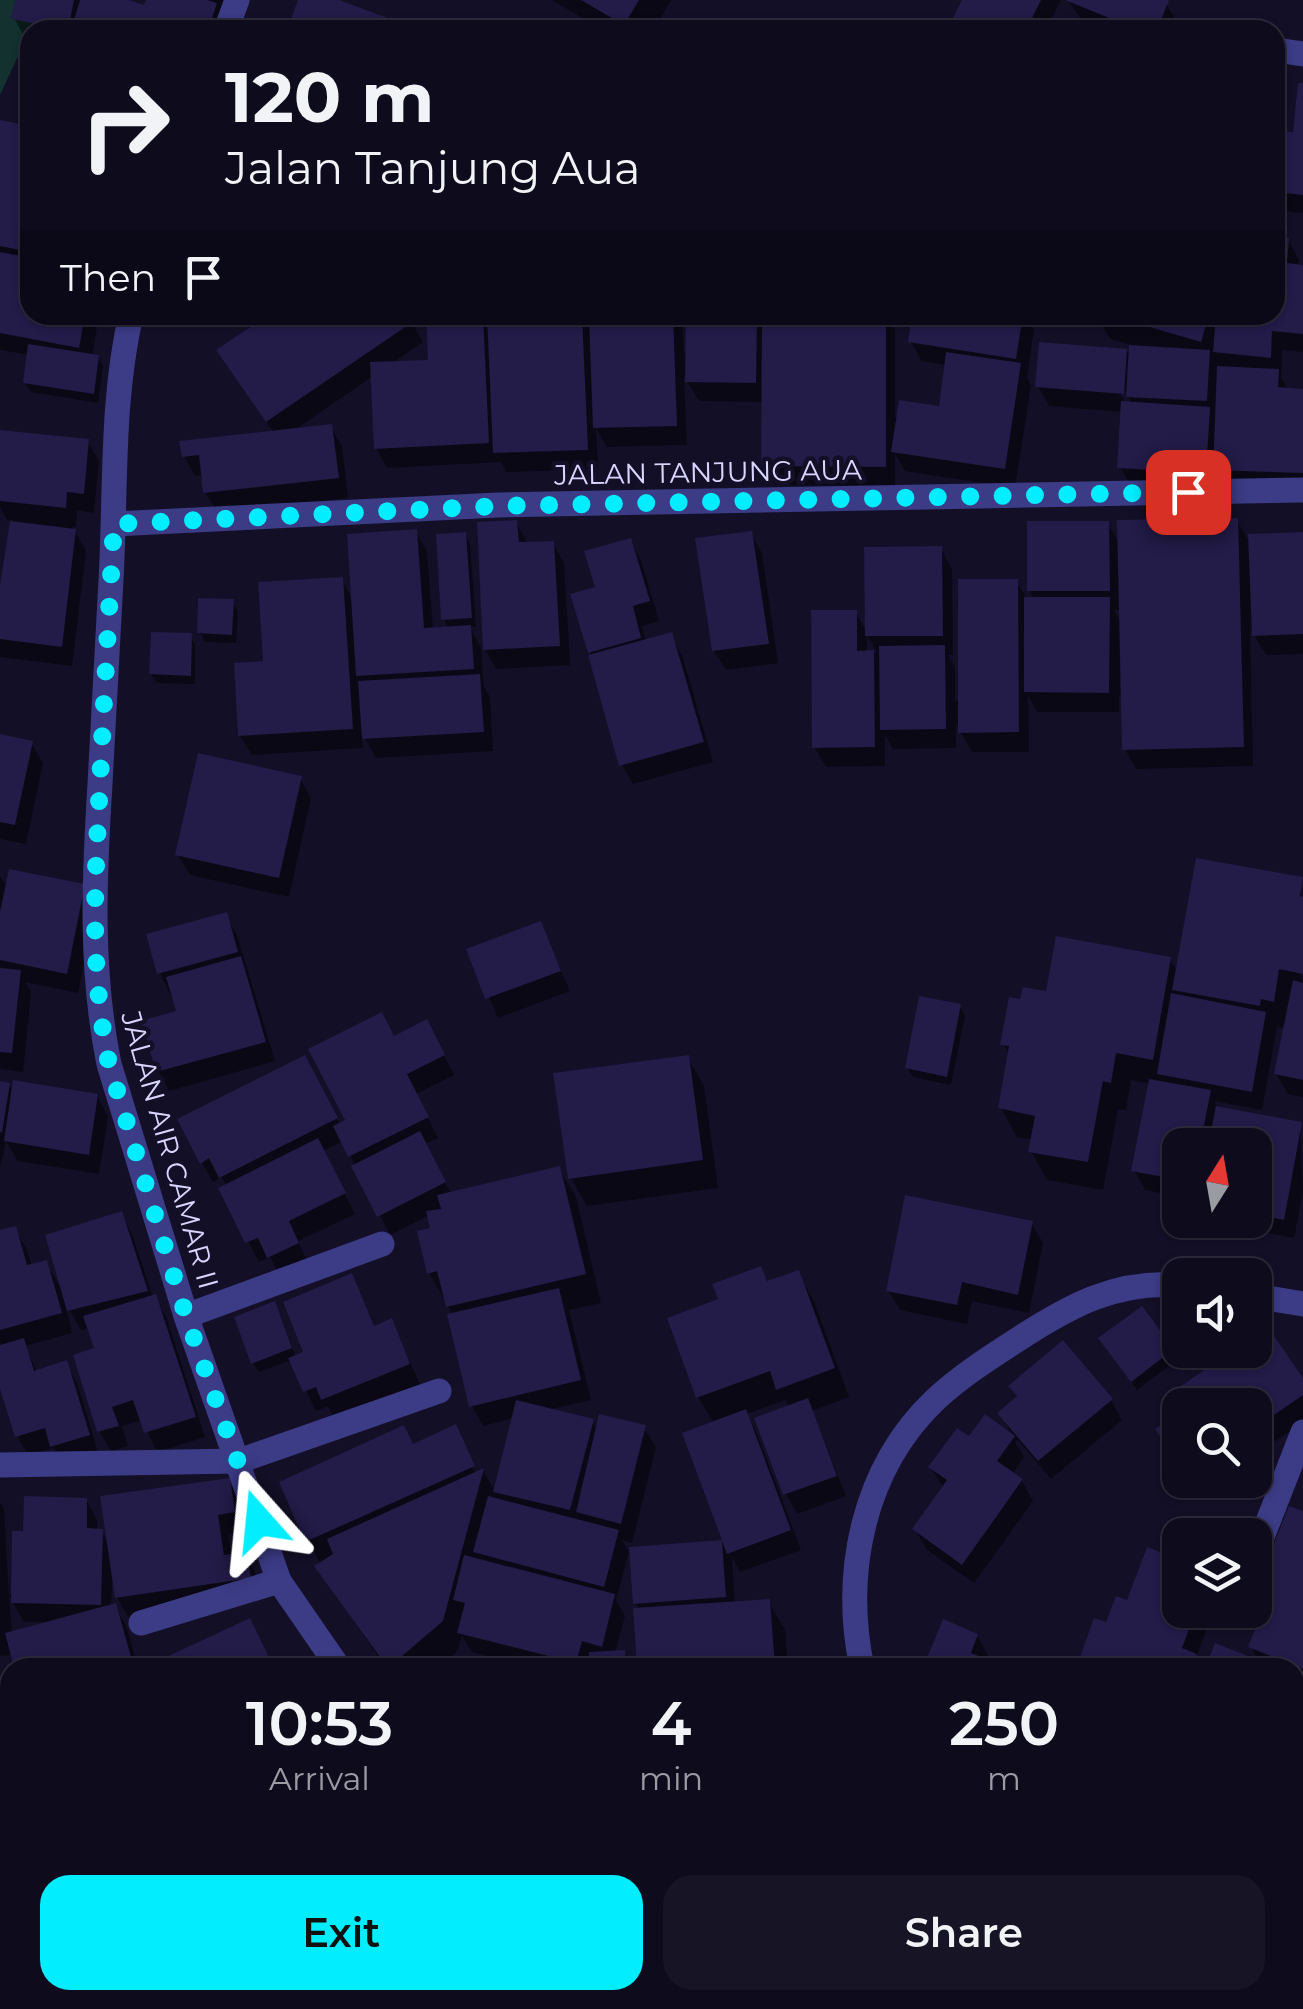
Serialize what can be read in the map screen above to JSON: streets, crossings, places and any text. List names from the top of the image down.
{
  "streets": {
    "street": ["JALAN TANJUNG AUA", "JALAN AIR CAMAR II"]
  },
  "crossings": [
    ["JALAN TANJUNG AUA", "JALAN AIR CAMAR II"]
  ],
  "north": "top",
  "page": {
    "turn": ["120 m", "Jalan Tanjung Aua"],
    "then": "Then",
    "eta": [
      "10:53",
      "Arrival",
      "4",
      "min",
      "250",
      "m"
    ],
    "buttons": ["Exit", "Share"]
  }
}
